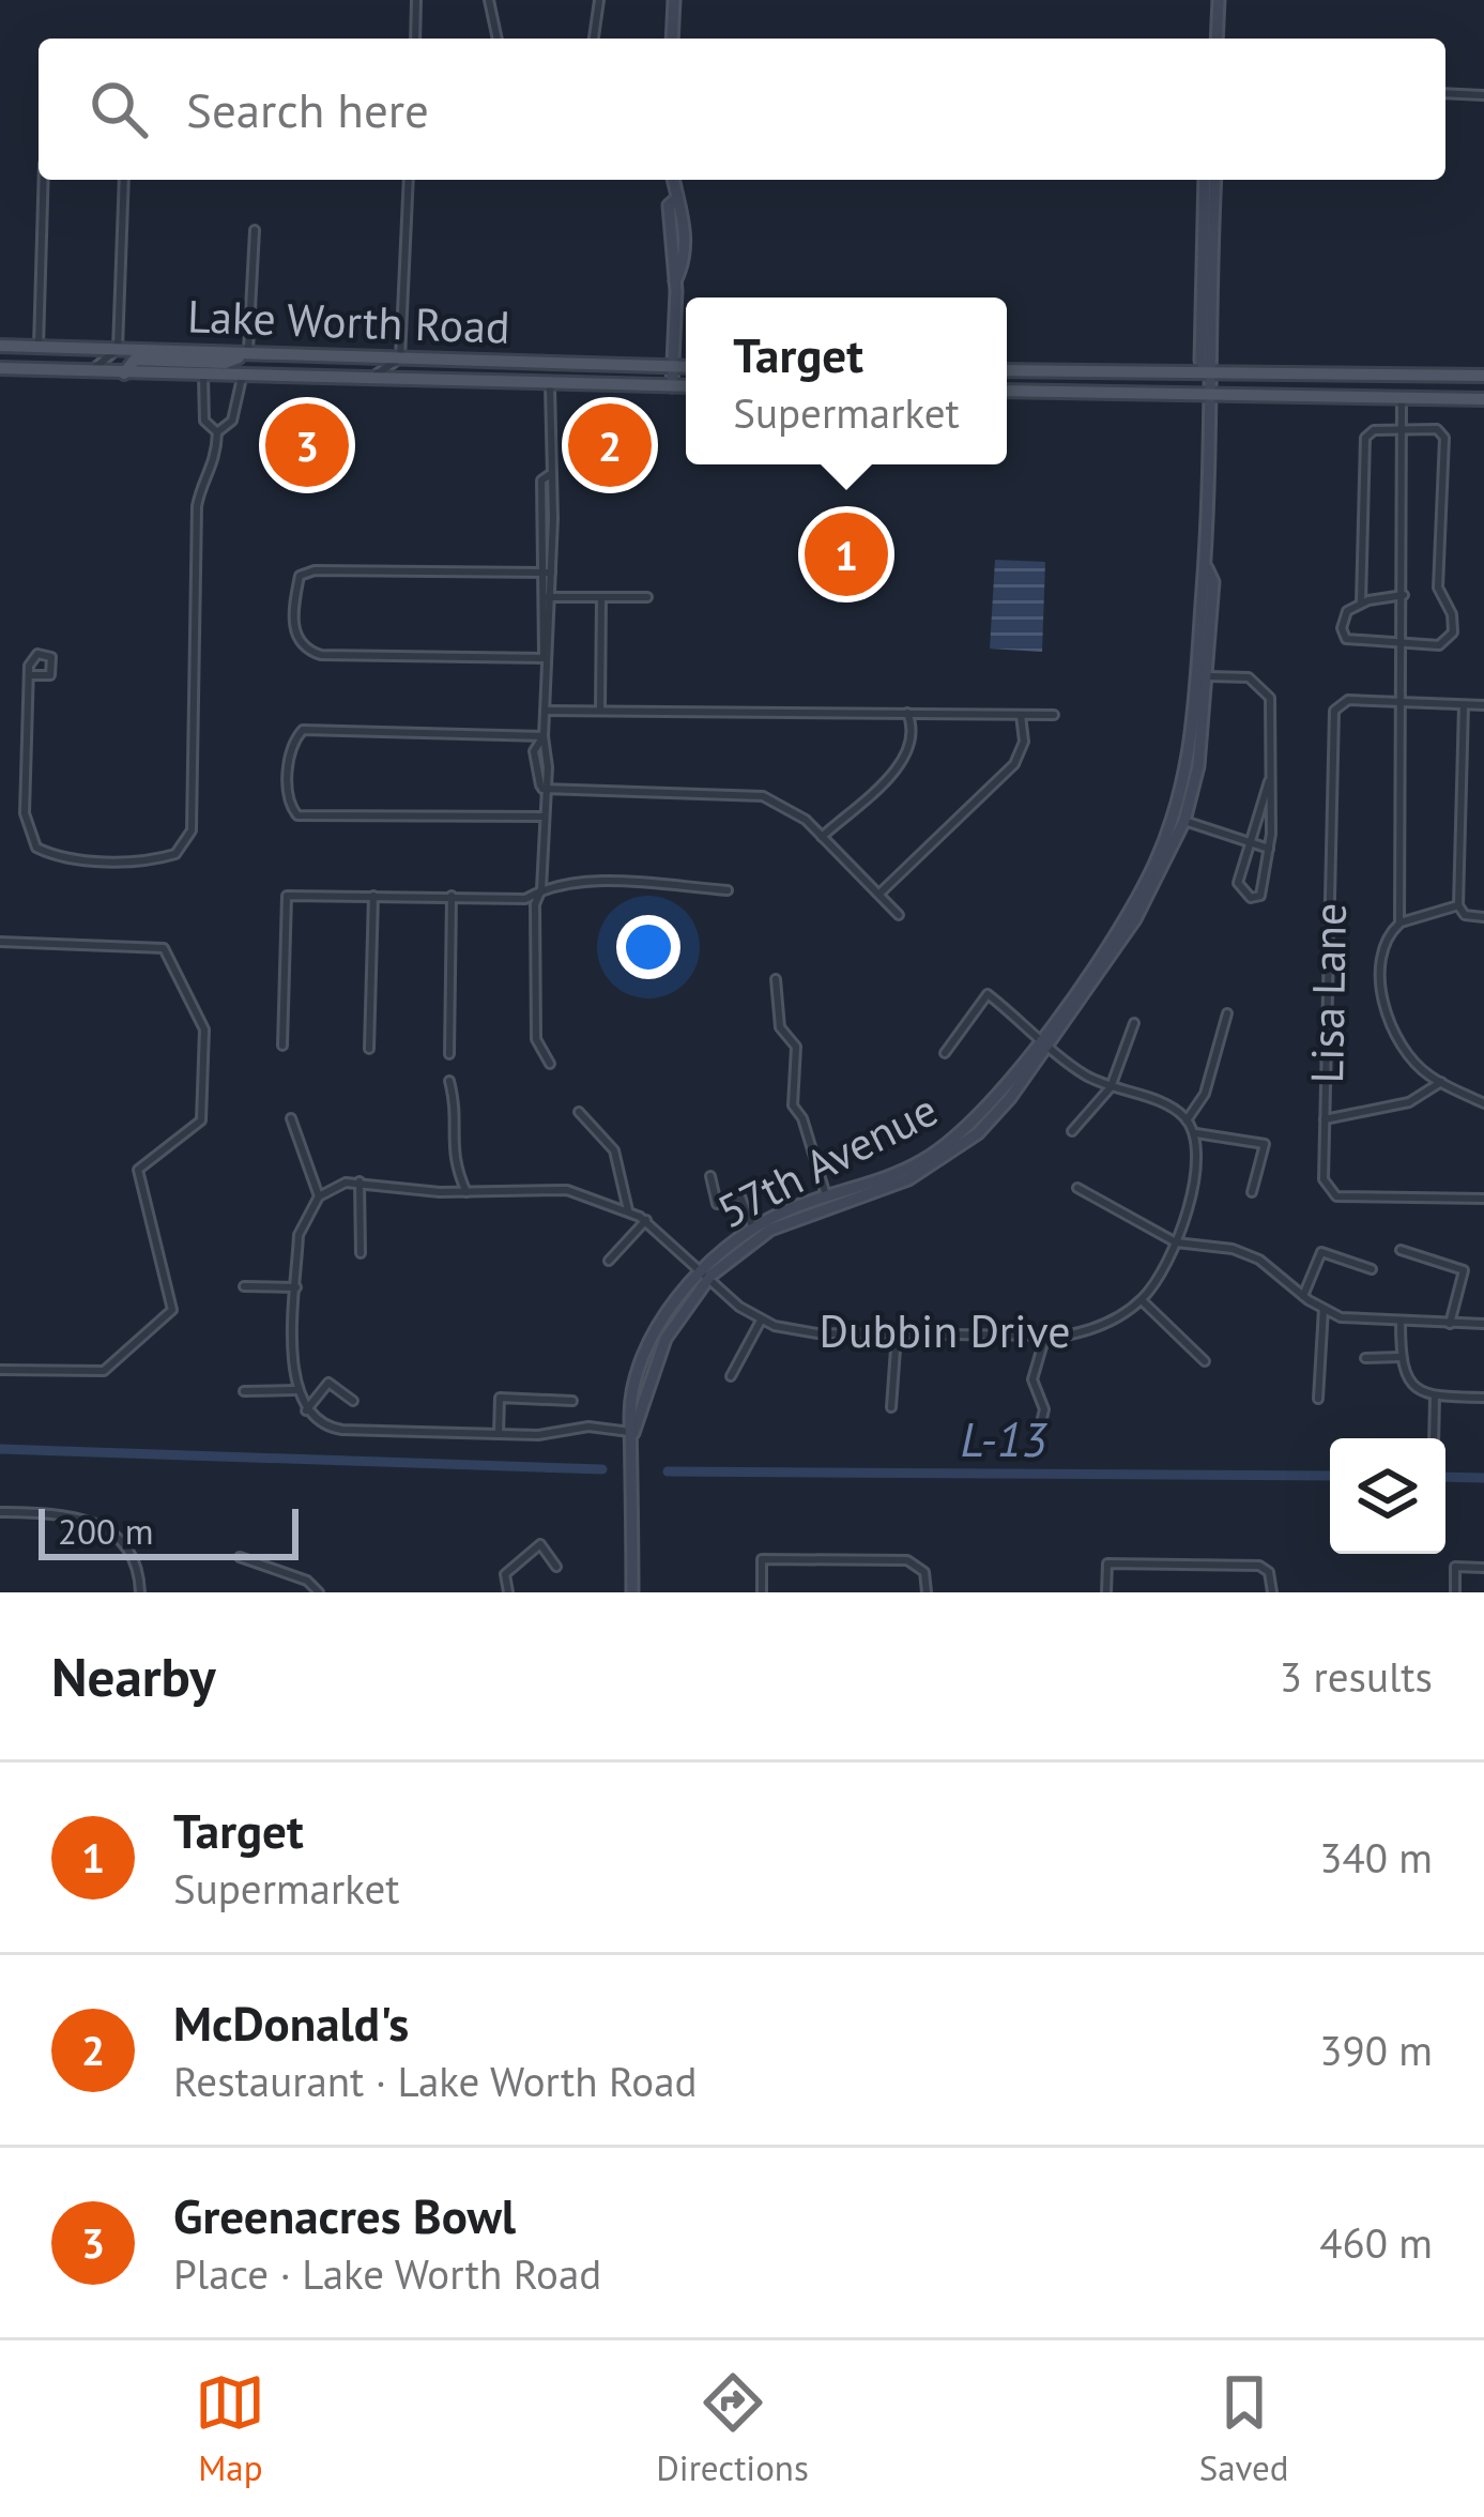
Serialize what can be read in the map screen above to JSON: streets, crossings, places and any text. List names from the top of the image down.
{
  "streets": {
    "main road": ["Lake Worth Road"],
    "street": ["Lisa Lane", "57th Avenue", "Dubbin Drive"]
  },
  "crossings": [
    ["57th Avenue", "Dubbin Drive"]
  ],
  "water": ["L-13"],
  "scale_bar": "200 m",
  "page": {
    "search": "Search here",
    "popup": ["Target", "Supermarket"],
    "pins": ["2", "3", "1"],
    "scale": "200 m",
    "heading": ["Nearby", "3 results"],
    "list": [
      {
        "mark": "1",
        "name": "Target",
        "note": "Supermarket",
        "value": "340 m"
      },
      {
        "mark": "2",
        "name": "McDonald's",
        "note": "Restaurant · Lake Worth Road",
        "value": "390 m"
      },
      {
        "mark": "3",
        "name": "Greenacres Bowl",
        "note": "Place · Lake Worth Road",
        "value": "460 m"
      }
    ],
    "nav": ["Map", "Directions", "Saved"]
  }
}
